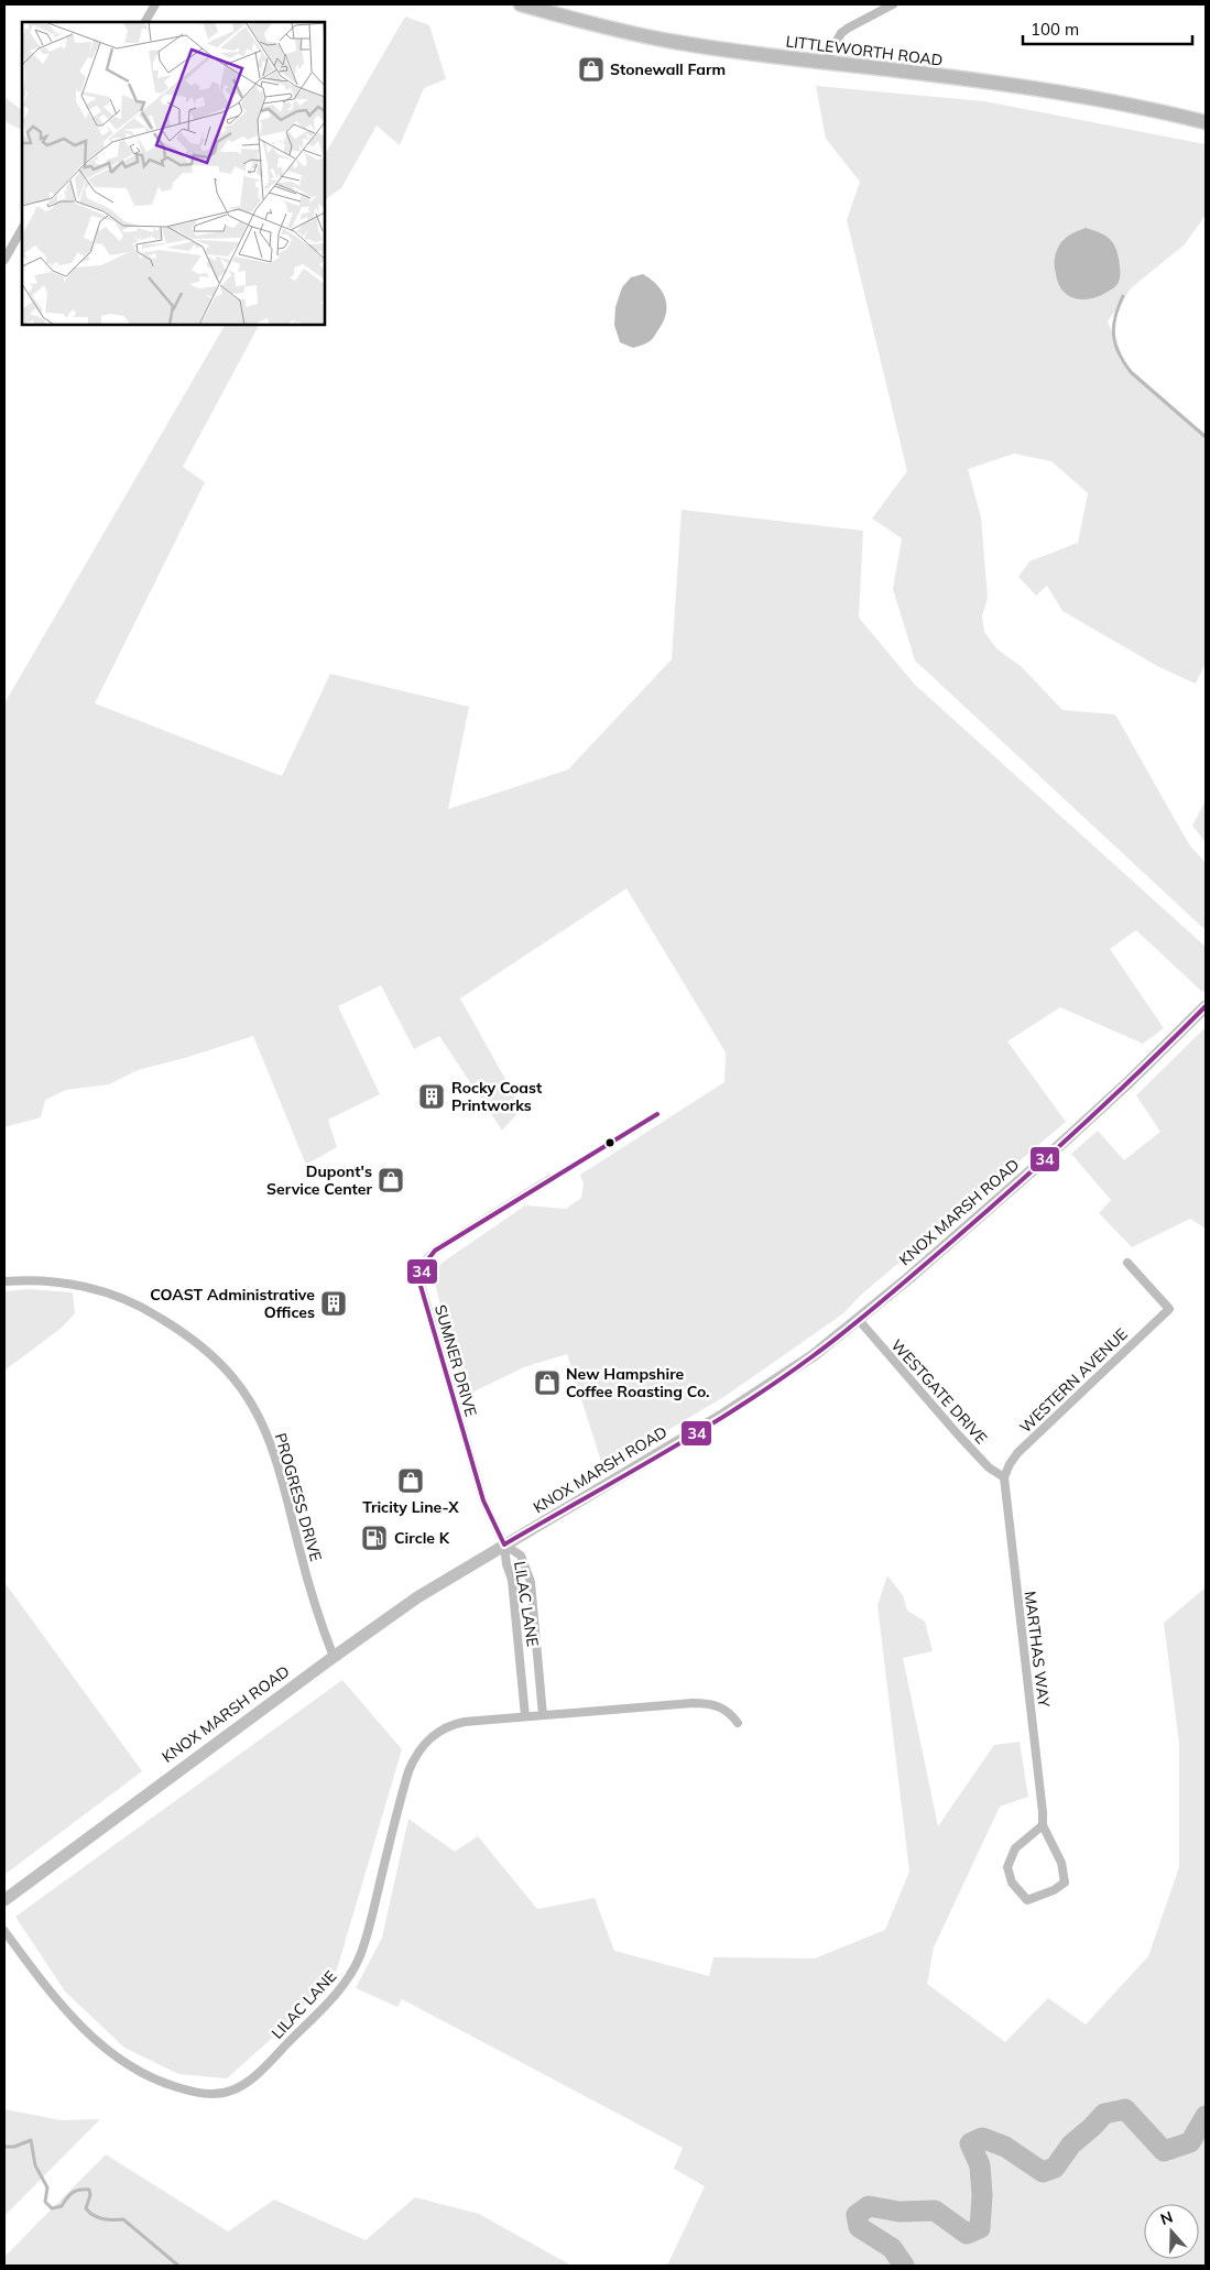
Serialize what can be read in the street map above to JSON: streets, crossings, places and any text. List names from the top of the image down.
{
  "streets": {
    "main road": ["LITTLEWORTH ROAD", "KNOX MARSH ROAD"],
    "street": [
      "SUMNER DRIVE",
      "WESTERN AVENUE",
      "WESTGATE DRIVE",
      "PROGRESS DRIVE",
      "LILAC LANE",
      "MARTHAS WAY"
    ]
  },
  "crossings": [
    ["KNOX MARSH ROAD", "SUMNER DRIVE"],
    ["KNOX MARSH ROAD", "WESTGATE DRIVE"],
    ["KNOX MARSH ROAD", "PROGRESS DRIVE"],
    ["KNOX MARSH ROAD", "LILAC LANE"],
    ["SUMNER DRIVE", "LILAC LANE"],
    ["WESTERN AVENUE", "WESTGATE DRIVE"],
    ["WESTERN AVENUE", "MARTHAS WAY"],
    ["WESTGATE DRIVE", "MARTHAS WAY"]
  ],
  "places": {
    "shop": [
      "Stonewall Farm",
      "Dupont's Service Center",
      "New Hampshire Coffee Roasting Co.",
      "Tricity Line-X"
    ],
    "building": ["Rocky Coast Printworks", "COAST Administrative Offices"],
    "fuel station": ["Circle K"]
  },
  "lines": ["transit line 34"],
  "scale_bar": "100 m",
  "north": "top"
}
